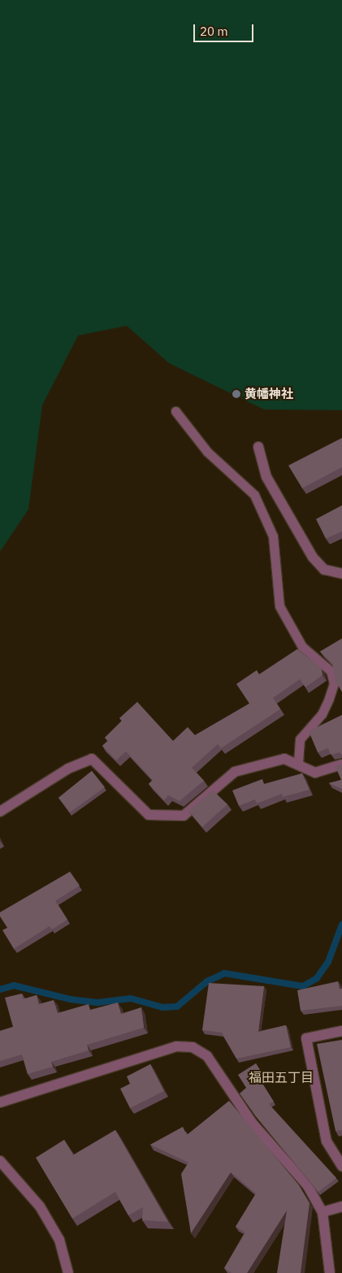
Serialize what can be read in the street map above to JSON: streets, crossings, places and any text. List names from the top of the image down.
{
  "districts": ["福田五丁目"],
  "places": ["黄幡神社"],
  "scale_bar": "20 m"
}
